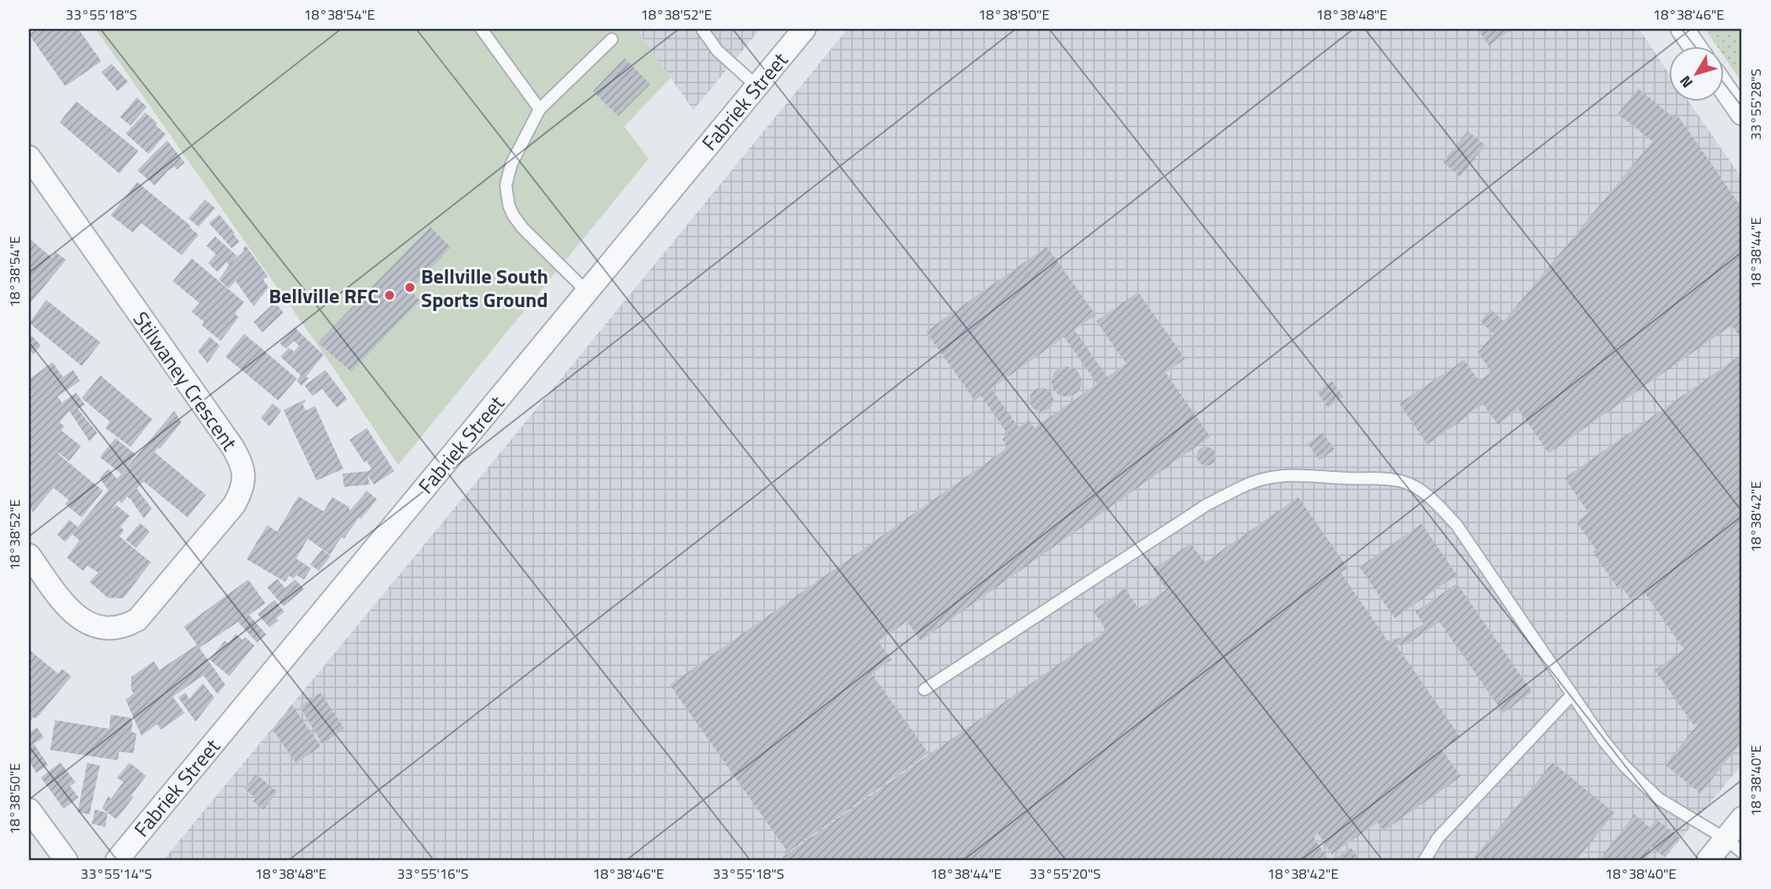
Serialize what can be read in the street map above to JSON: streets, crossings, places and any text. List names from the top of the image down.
{
  "streets": {
    "street": ["Fabriek Street", "Stilwaney Crescent"]
  },
  "places": ["Bellville South Sports Ground", "Bellville RFC"],
  "north": "bottom left",
  "coordinates": [
    "33°55'18\"S",
    "18°38'54\"E",
    "18°38'52\"E",
    "18°38'50\"E",
    "18°38'48\"E",
    "18°38'46\"E",
    "33°55'28\"S",
    "18°38'44\"E",
    "18°38'42\"E",
    "18°38'40\"E",
    "33°55'14\"S",
    "33°55'16\"S",
    "33°55'20\"S"
  ]
}
